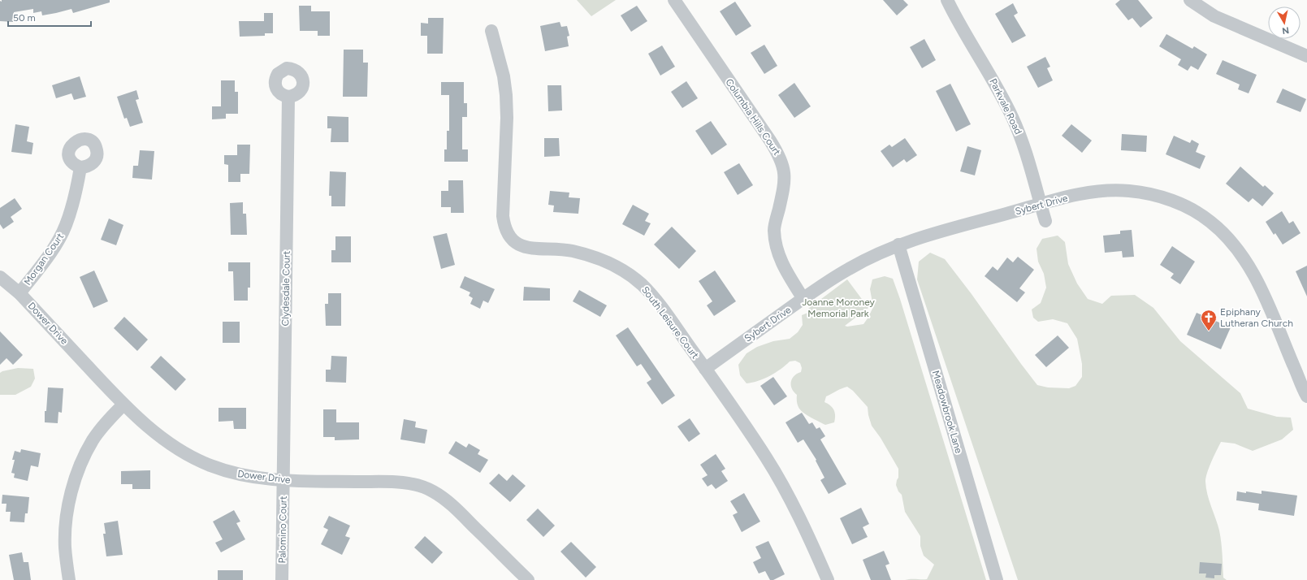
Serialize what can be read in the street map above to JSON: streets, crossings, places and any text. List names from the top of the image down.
{
  "streets": {
    "street": [
      "Parkvale Road",
      "Columbia Hills Court",
      "Sybert Drive",
      "Morgan Court",
      "Clydesdale Court",
      "South Leisure Court",
      "Dower Drive",
      "Meadowbrook Lane",
      "Palomino Court"
    ]
  },
  "crossings": [
    ["Parkvale Road", "Sybert Drive"],
    ["Columbia Hills Court", "Sybert Drive"],
    ["Sybert Drive", "South Leisure Court"],
    ["Sybert Drive", "Meadowbrook Lane"],
    ["Morgan Court", "Dower Drive"],
    ["Clydesdale Court", "Dower Drive"],
    ["Clydesdale Court", "Palomino Court"],
    ["Dower Drive", "Palomino Court"]
  ],
  "parks": ["Joanne Moroney Memorial Park"],
  "places": {
    "church": ["Epiphany Lutheran Church"]
  },
  "scale_bar": "50 m",
  "north": "bottom"
}
